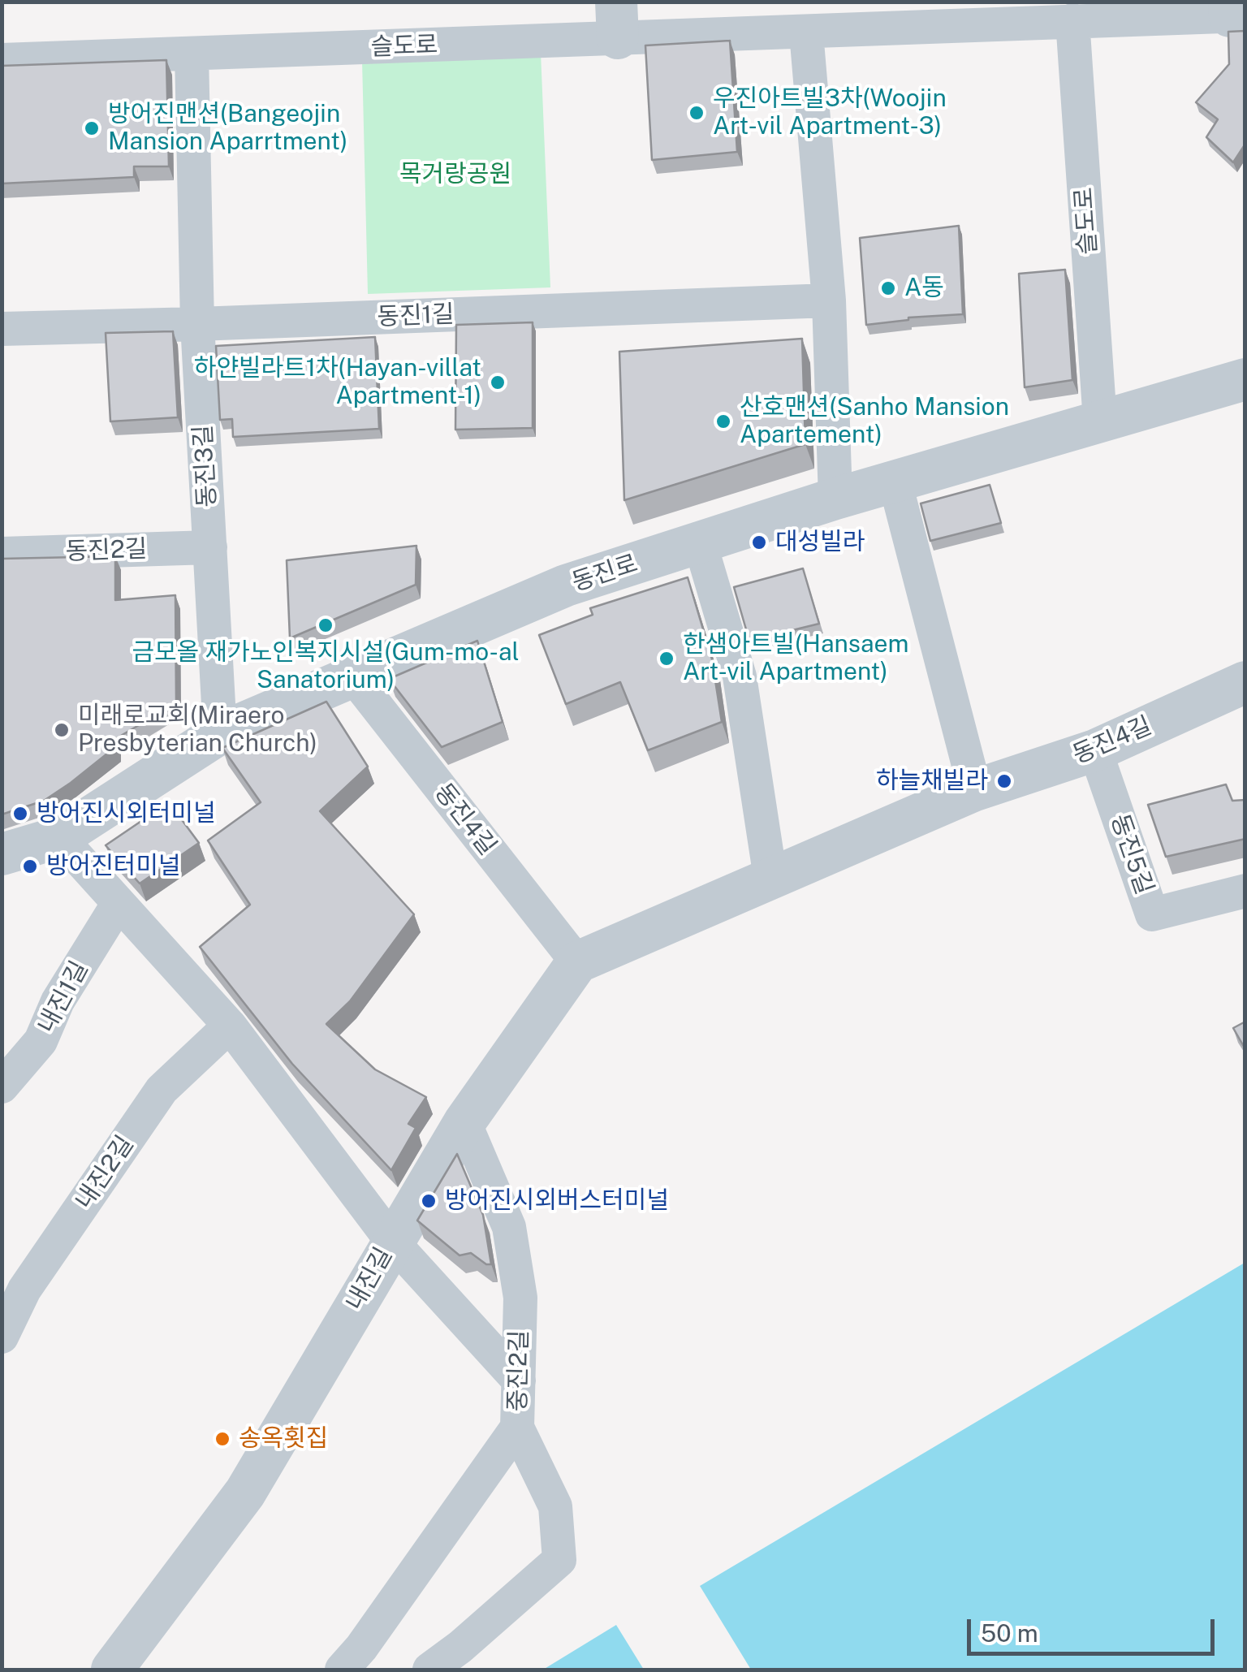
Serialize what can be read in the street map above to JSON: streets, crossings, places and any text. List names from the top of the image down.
{
  "streets": {
    "street": [
      "슬도로",
      "동진1길",
      "동진3길",
      "동진2길",
      "동진로",
      "동진4길",
      "동진5길",
      "내진1길",
      "내진2길",
      "내진길",
      "중진2길"
    ]
  },
  "crossings": [
    ["슬도로", "동진3길"],
    ["슬도로", "동진로"],
    ["동진1길", "동진3길"],
    ["동진3길", "동진2길"],
    ["동진3길", "동진로"],
    ["동진로", "동진4길"],
    ["동진로", "내진길"],
    ["동진4길", "동진5길"],
    ["내진1길", "내진길"],
    ["내진2길", "내진길"]
  ],
  "parks": ["목거랑공원"],
  "places": [
    "우진아트빌3차(Woojin Art-vil Apartment-3)",
    "방어진맨션(Bangeojin Mansion Aparrtment)",
    "A동",
    "하얀빌라트1차(Hayan-villat Apartment-1)",
    "산호맨션(Sanho Mansion Apartement)",
    "대성빌라",
    "금모올 재가노인복지시설(Gum-mo-al Sanatorium)",
    "한샘아트빌(Hansaem Art-vil Apartment)",
    "미래로교회(Miraero Presbyterian Church)",
    "하늘채빌라",
    "방어진시외터미널",
    "방어진터미널",
    "방어진시외버스터미널",
    "송옥횟집"
  ],
  "scale_bar": "50 m"
}
